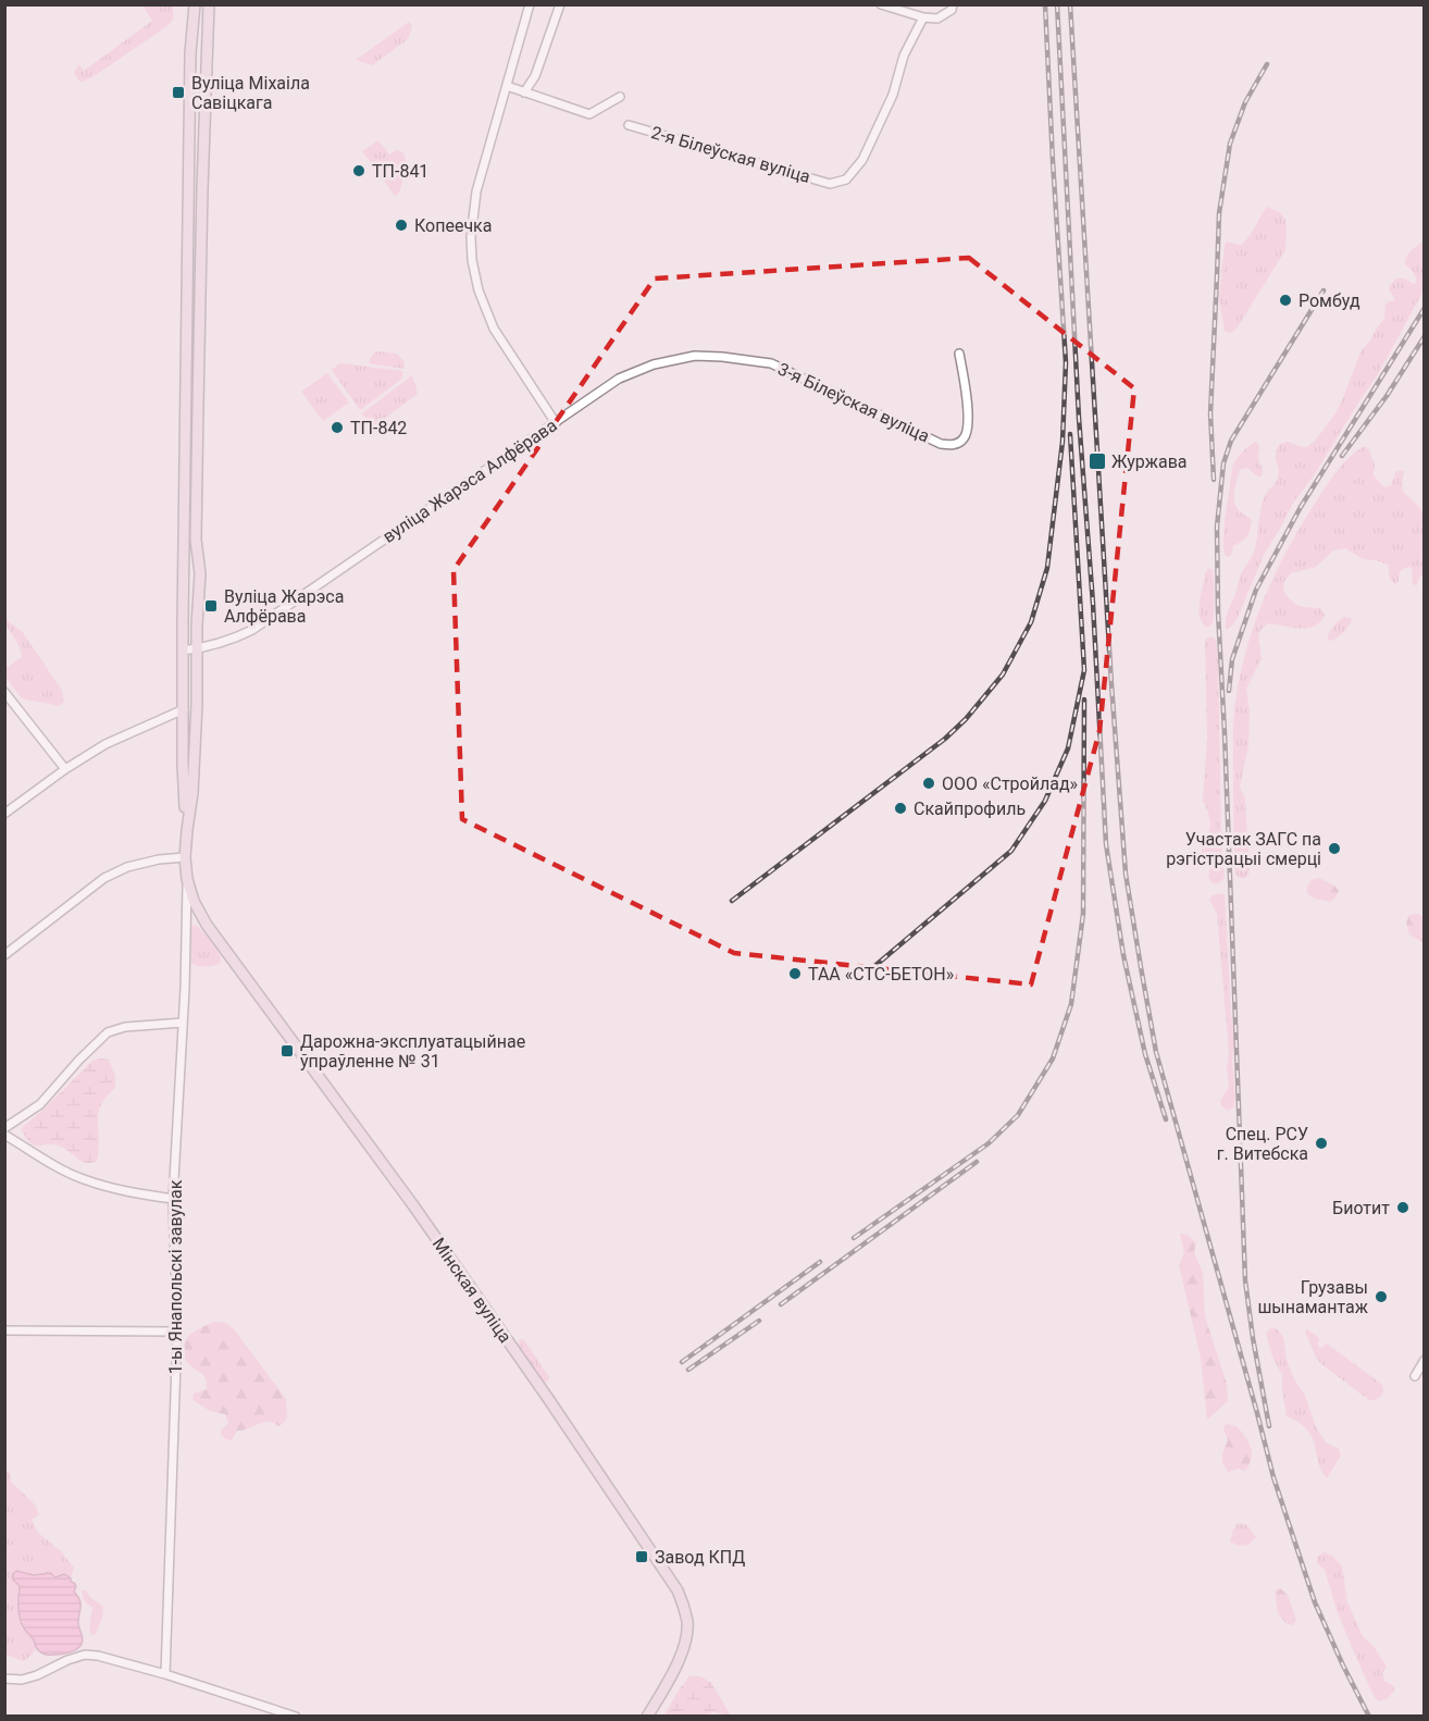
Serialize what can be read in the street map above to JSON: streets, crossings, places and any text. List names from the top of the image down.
{
  "streets": {
    "main road": ["Мінская вуліца"],
    "street": [
      "2-я Білеўская вуліца",
      "3-я Білеўская вуліца",
      "вуліца Жарэса Алфёрава",
      "1-ы Янапольскі завулак"
    ]
  },
  "crossings": [
    ["3-я Білеўская вуліца", "вуліца Жарэса Алфёрава"],
    ["1-ы Янапольскі завулак", "Мінская вуліца"]
  ],
  "places": {
    "transit": [
      "Вуліца Міхаіла Савіцкага",
      "Журжава",
      "Вуліца Жарэса Алфёрава",
      "Дарожна-эксплуатацыйнае ўпраўленне № 31",
      "Завод КПД"
    ],
    "other": [
      "ТП-841",
      "Копеечка",
      "Ромбуд",
      "ТП-842",
      "ООО «Стройлад»",
      "Скайпрофиль",
      "Участак ЗАГС па рэгістрацыі смерці",
      "ТАА «СТС-БЕТОН»",
      "Спец. РСУ г. Витебска",
      "Биотит",
      "Грузавы шынамантаж"
    ]
  }
}
